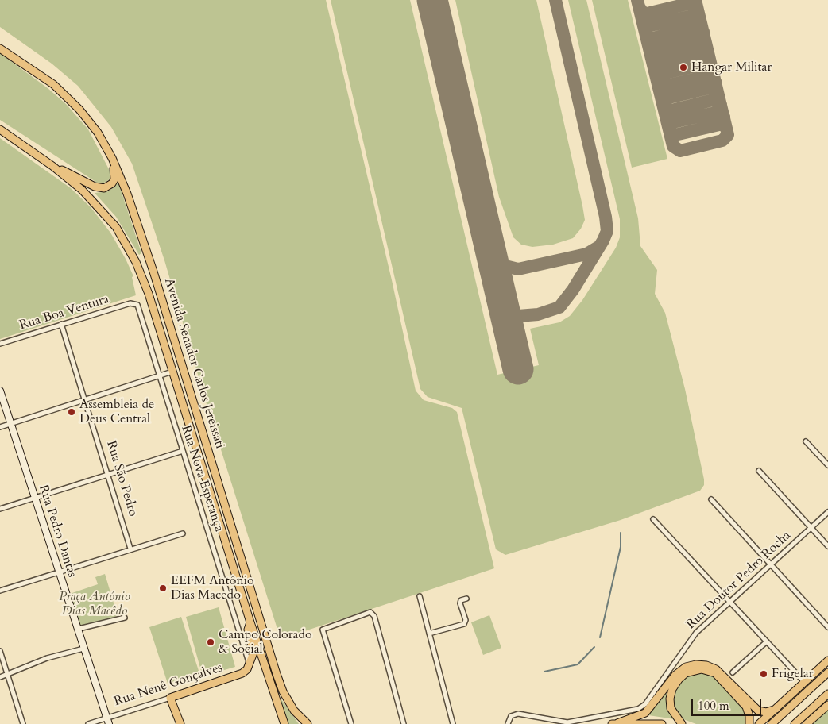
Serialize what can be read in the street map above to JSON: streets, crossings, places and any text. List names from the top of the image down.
{
  "streets": {
    "main road": ["Avenida Senador Carlos Jereissati", "Rua Pedro Dantas", "Rua Nenê Gonçalves"],
    "street": [
      "Rua Boa Ventura",
      "Rua São Pedro",
      "Rua Nova Esperança",
      "Rua Doutor Pedro Rocha"
    ]
  },
  "crossings": [
    ["Rua Boa Ventura", "Rua São Pedro"],
    ["Rua Boa Ventura", "Rua Nova Esperança"],
    ["Rua Nova Esperança", "Rua Nenê Gonçalves"],
    ["Rua Pedro Dantas", "Rua Nenê Gonçalves"]
  ],
  "parks": ["Praça Antônio Dias Macêdo"],
  "places": [
    "Hangar Militar",
    "Assembleia de Deus Central",
    "EEFM Antônio Dias Macedo",
    "Campo Colorado & Social",
    "Frigelar"
  ],
  "scale_bar": "100 m"
}
